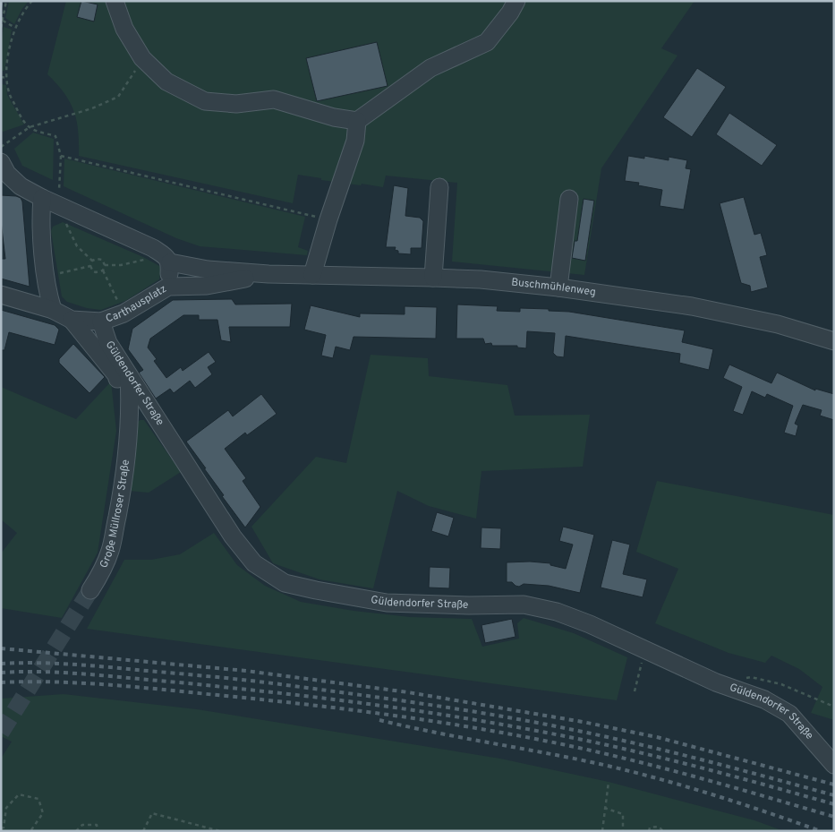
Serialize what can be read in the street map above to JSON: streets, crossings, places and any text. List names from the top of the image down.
{
  "streets": {
    "street": [
      "Buschmühlenweg",
      "Carthausplatz",
      "Güldendorfer Straße",
      "Große Müllroser Straße"
    ]
  },
  "crossings": [
    ["Buschmühlenweg", "Carthausplatz"],
    ["Carthausplatz", "Güldendorfer Straße"],
    ["Carthausplatz", "Große Müllroser Straße"],
    ["Güldendorfer Straße", "Große Müllroser Straße"]
  ]
}
